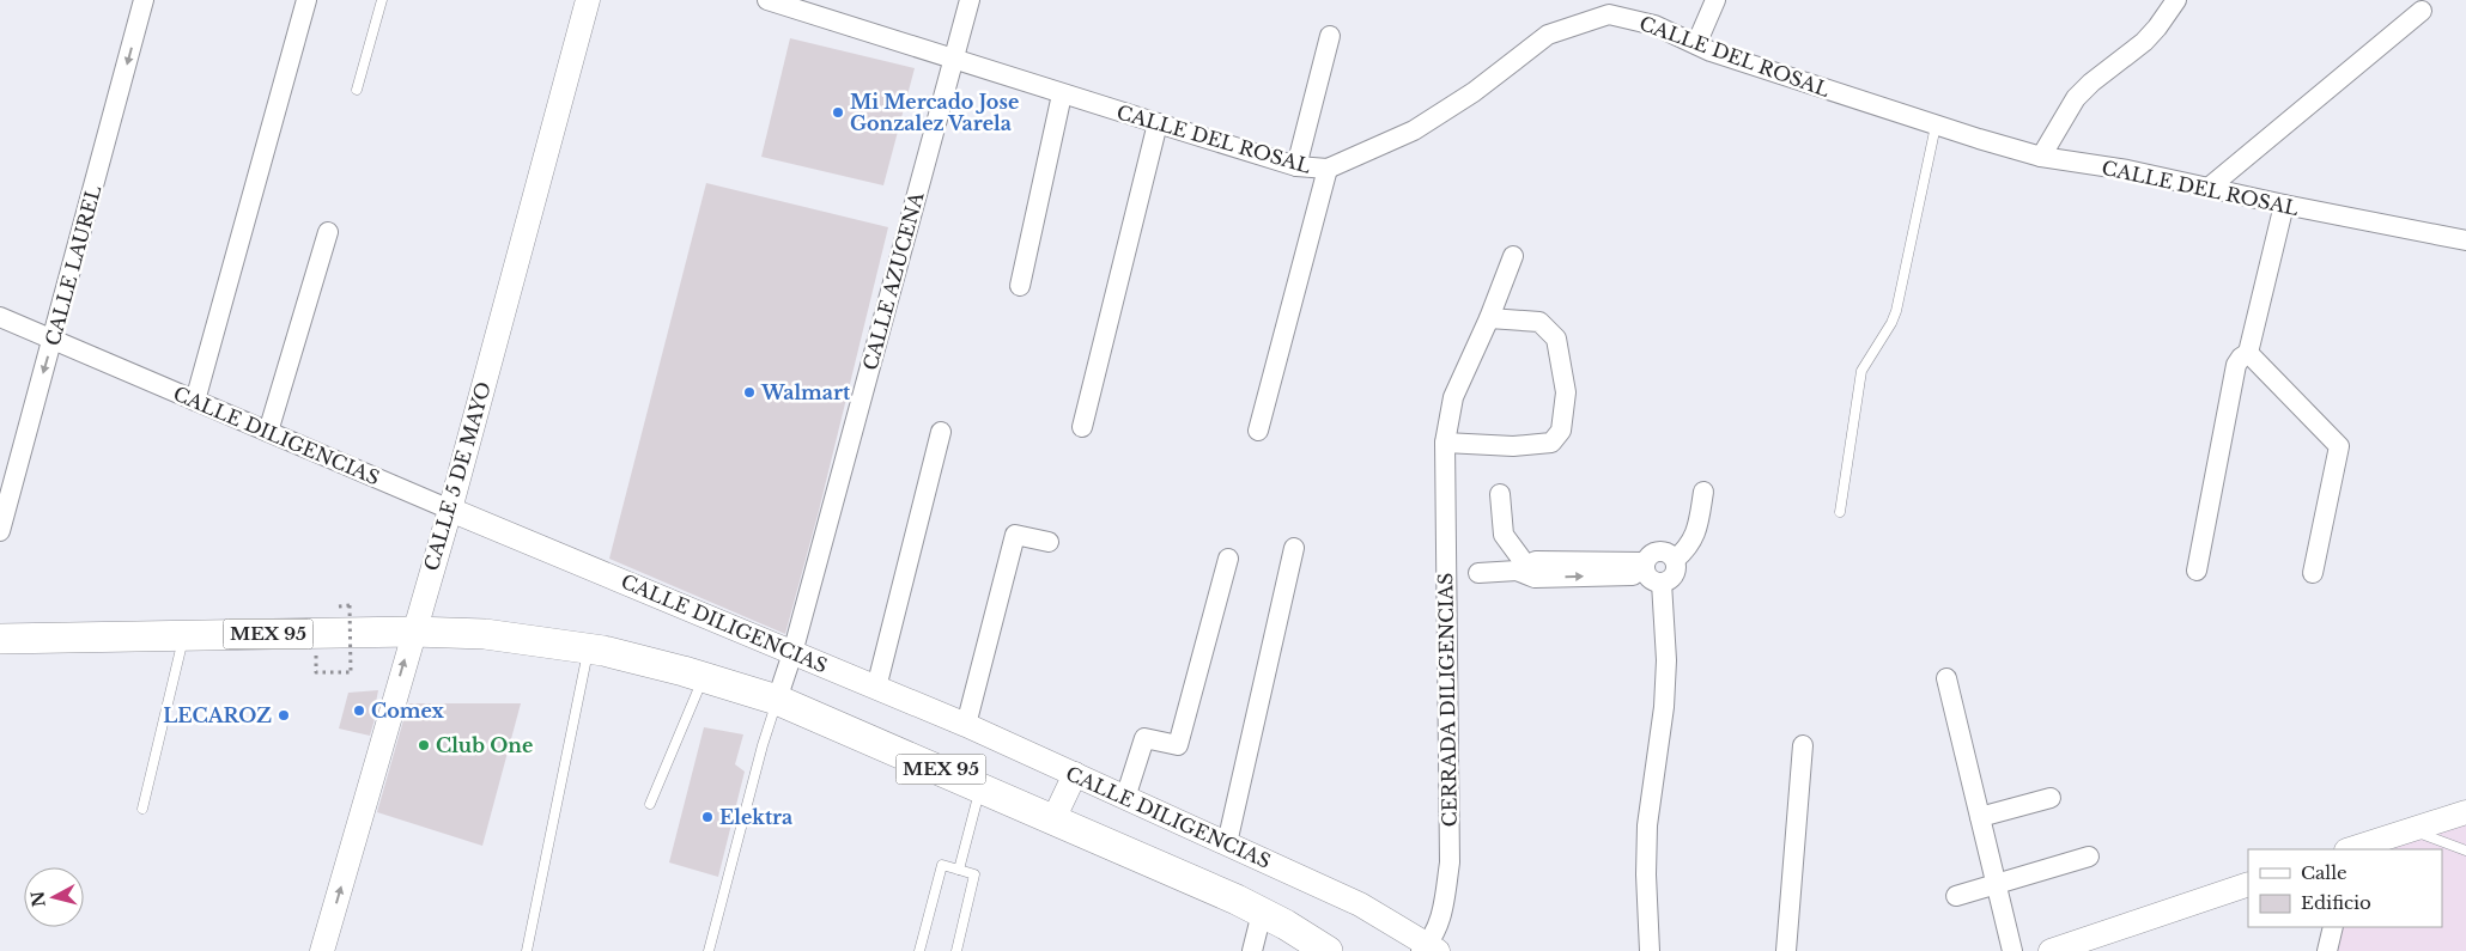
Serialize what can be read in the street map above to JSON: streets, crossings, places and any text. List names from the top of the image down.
{
  "streets": {
    "main road": ["MEX 95"],
    "street": [
      "CALLE DEL ROSAL",
      "CALLE LAUREL",
      "CALLE AZUCENA",
      "CALLE DILIGENCIAS",
      "CALLE 5 DE MAYO",
      "CERRADA DILIGENCIAS"
    ]
  },
  "crossings": [
    ["CALLE DEL ROSAL", "CALLE AZUCENA"],
    ["CALLE LAUREL", "CALLE DILIGENCIAS"],
    ["CALLE AZUCENA", "CALLE DILIGENCIAS"],
    ["CALLE AZUCENA", "MEX 95"],
    ["CALLE DILIGENCIAS", "CALLE 5 DE MAYO"],
    ["CALLE DILIGENCIAS", "CERRADA DILIGENCIAS"],
    ["CALLE 5 DE MAYO", "MEX 95"]
  ],
  "places": [
    "Mi Mercado Jose Gonzalez Varela",
    "Walmart",
    "Comex",
    "LECAROZ",
    "Club One",
    "Elektra"
  ],
  "legend": ["Calle", "Edificio"],
  "north": "left"
}
